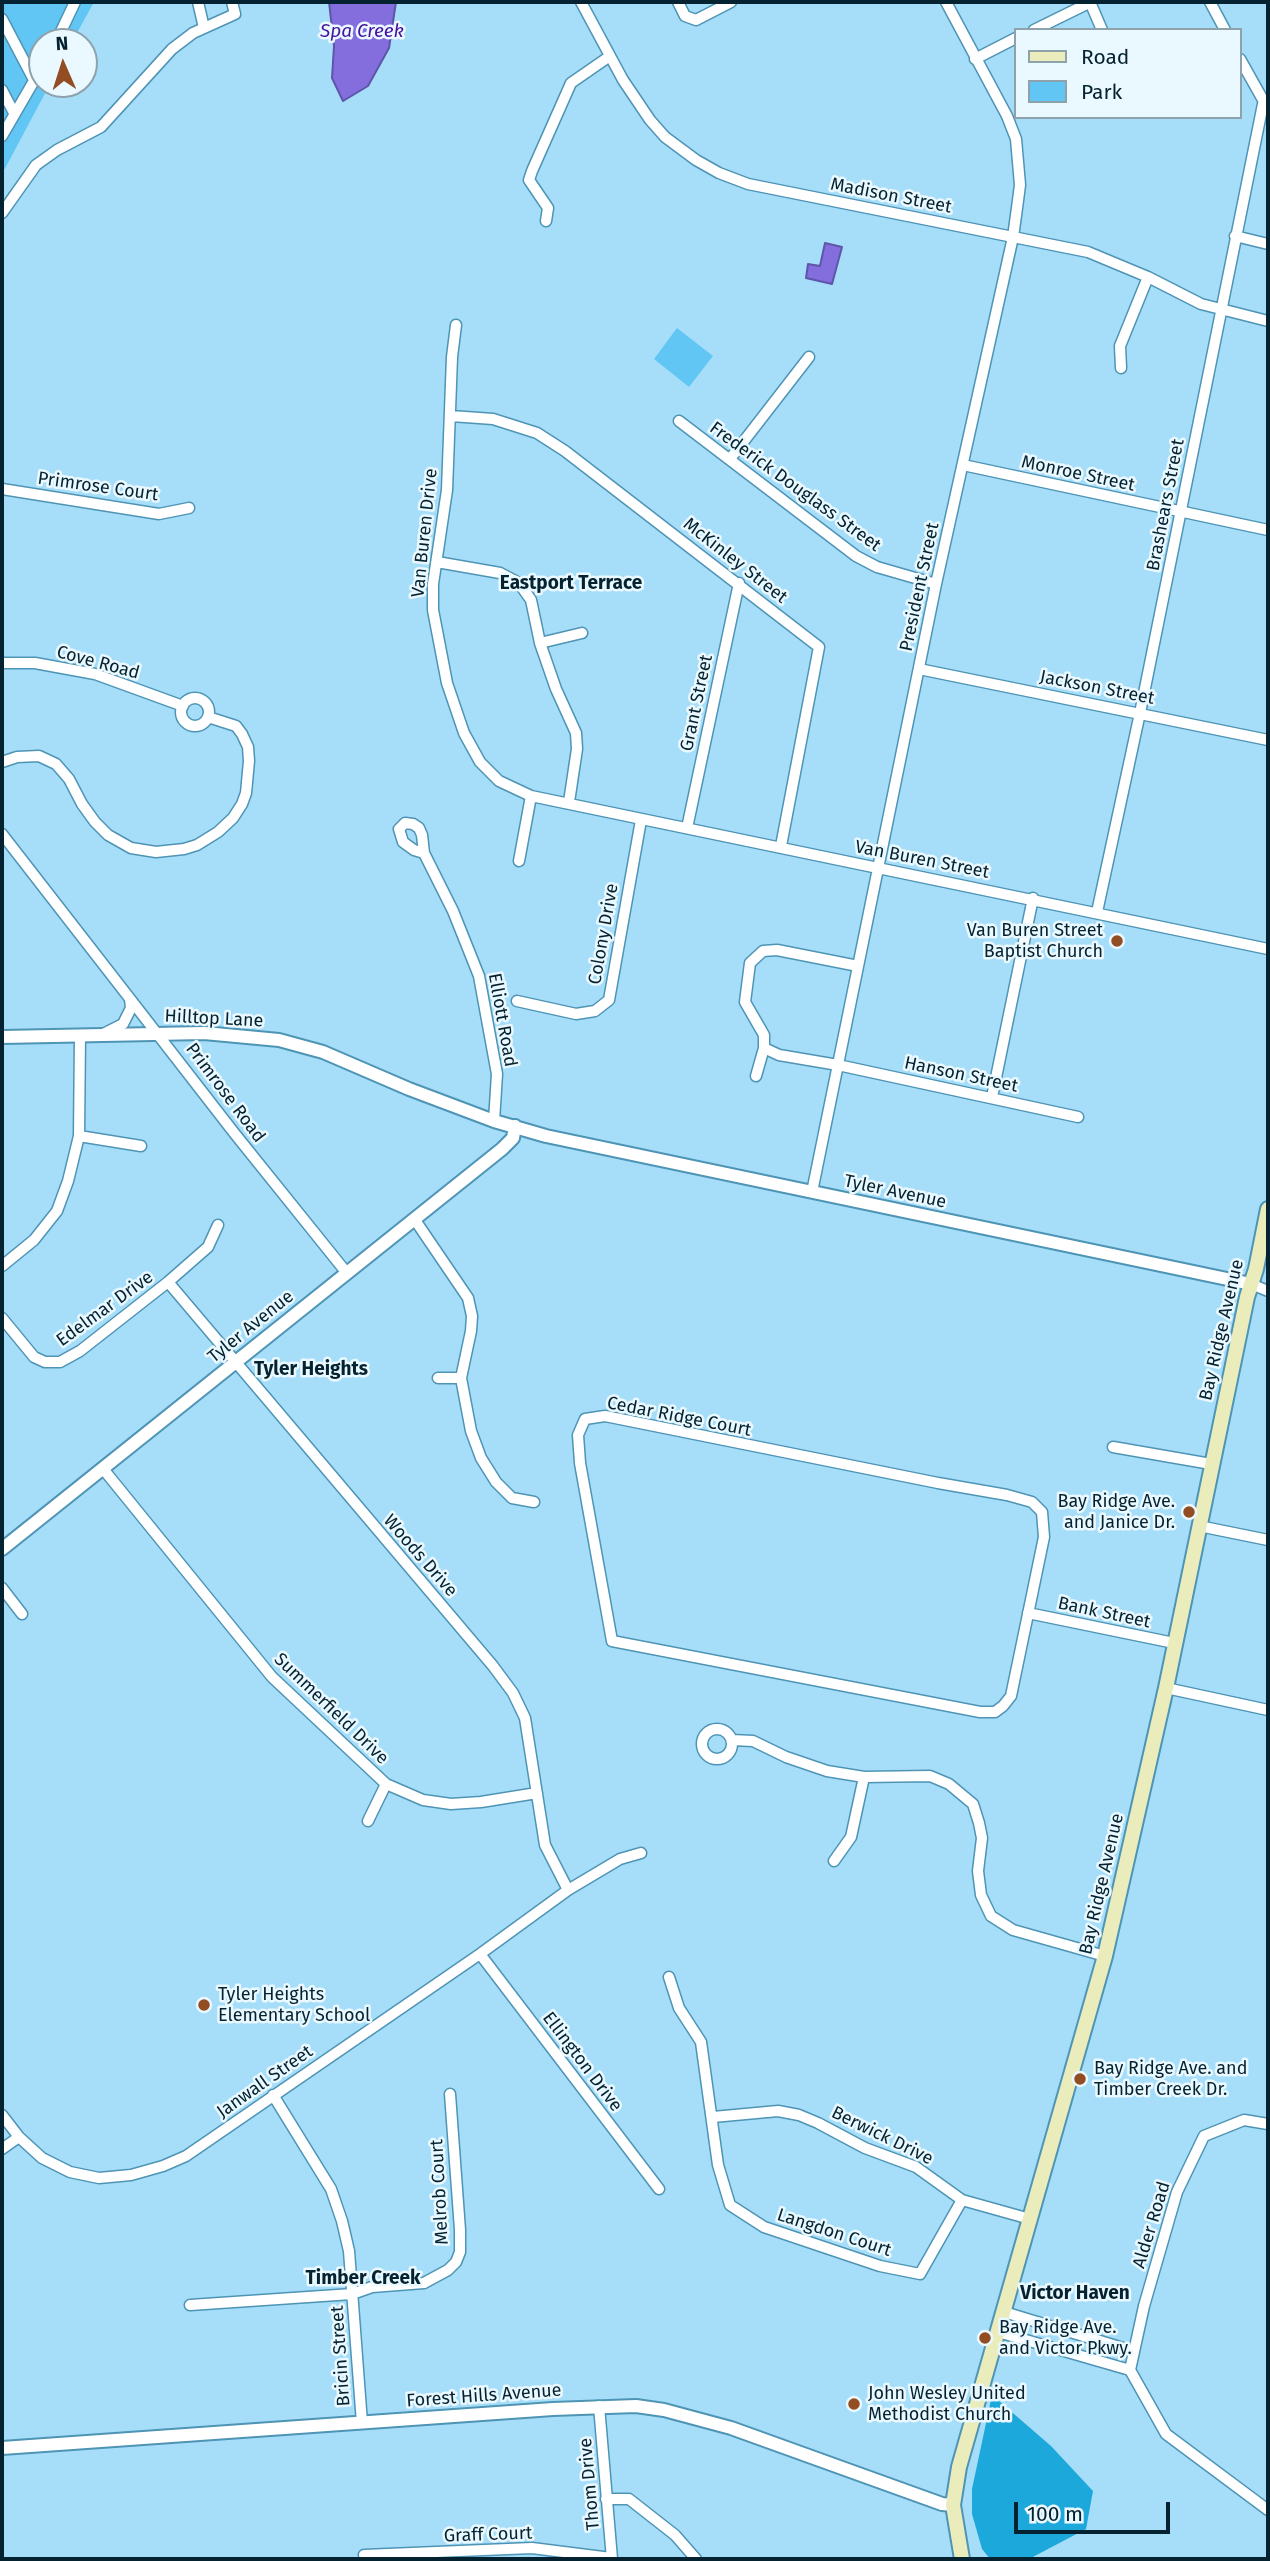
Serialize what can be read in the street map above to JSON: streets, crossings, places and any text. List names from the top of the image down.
{
  "streets": {
    "main road": ["Bay Ridge Avenue"],
    "street": [
      "Madison Street",
      "Monroe Street",
      "Primrose Court",
      "Frederick Douglass Street",
      "Brashears Street",
      "Van Buren Drive",
      "McKinley Street",
      "President Street",
      "Cove Road",
      "Jackson Street",
      "Grant Street",
      "Van Buren Street",
      "Colony Drive",
      "Hilltop Lane",
      "Elliott Road",
      "Hanson Street",
      "Primrose Road",
      "Tyler Avenue",
      "Edelmar Drive",
      "Cedar Ridge Court",
      "Woods Drive",
      "Bank Street",
      "Summerfield Drive",
      "Ellington Drive",
      "Janwall Street",
      "Berwick Drive",
      "Melrob Court",
      "Alder Road",
      "Langdon Court",
      "Bricin Street",
      "Forest Hills Avenue",
      "Thom Drive",
      "Graff Court"
    ]
  },
  "crossings": [
    ["Madison Street", "Brashears Street"],
    ["Madison Street", "President Street"],
    ["Monroe Street", "Brashears Street"],
    ["Monroe Street", "President Street"],
    ["Frederick Douglass Street", "President Street"],
    ["Brashears Street", "Jackson Street"],
    ["Brashears Street", "Van Buren Street"],
    ["Van Buren Drive", "McKinley Street"],
    ["Van Buren Drive", "Van Buren Street"],
    ["McKinley Street", "Grant Street"],
    ["McKinley Street", "Van Buren Street"],
    ["President Street", "Jackson Street"],
    ["President Street", "Van Buren Street"],
    ["President Street", "Hanson Street"],
    ["President Street", "Tyler Avenue"],
    ["Grant Street", "Van Buren Street"],
    ["Van Buren Street", "Colony Drive"],
    ["Hilltop Lane", "Elliott Road"],
    ["Hilltop Lane", "Primrose Road"],
    ["Hilltop Lane", "Tyler Avenue"],
    ["Elliott Road", "Tyler Avenue"],
    ["Primrose Road", "Tyler Avenue"],
    ["Tyler Avenue", "Bay Ridge Avenue"],
    ["Tyler Avenue", "Woods Drive"],
    ["Tyler Avenue", "Summerfield Drive"],
    ["Edelmar Drive", "Woods Drive"],
    ["Bay Ridge Avenue", "Bank Street"],
    ["Bay Ridge Avenue", "Berwick Drive"],
    ["Bay Ridge Avenue", "Forest Hills Avenue"],
    ["Cedar Ridge Court", "Bank Street"],
    ["Woods Drive", "Summerfield Drive"],
    ["Woods Drive", "Janwall Street"],
    ["Ellington Drive", "Janwall Street"],
    ["Janwall Street", "Bricin Street"],
    ["Berwick Drive", "Langdon Court"],
    ["Melrob Court", "Bricin Street"],
    ["Bricin Street", "Forest Hills Avenue"],
    ["Forest Hills Avenue", "Thom Drive"],
    ["Thom Drive", "Graff Court"]
  ],
  "districts": [
    "Eastport Terrace",
    "Tyler Heights",
    "Timber Creek",
    "Victor Haven"
  ],
  "water": ["Spa Creek"],
  "places": [
    "Van Buren Street Baptist Church",
    "Bay Ridge Ave. and Janice Dr.",
    "Tyler Heights Elementary School",
    "Bay Ridge Ave. and Timber Creek Dr.",
    "Bay Ridge Ave. and Victor Pkwy.",
    "John Wesley United Methodist Church"
  ],
  "legend": ["Road", "Park"],
  "scale_bar": "100 m",
  "north": "top"
}
